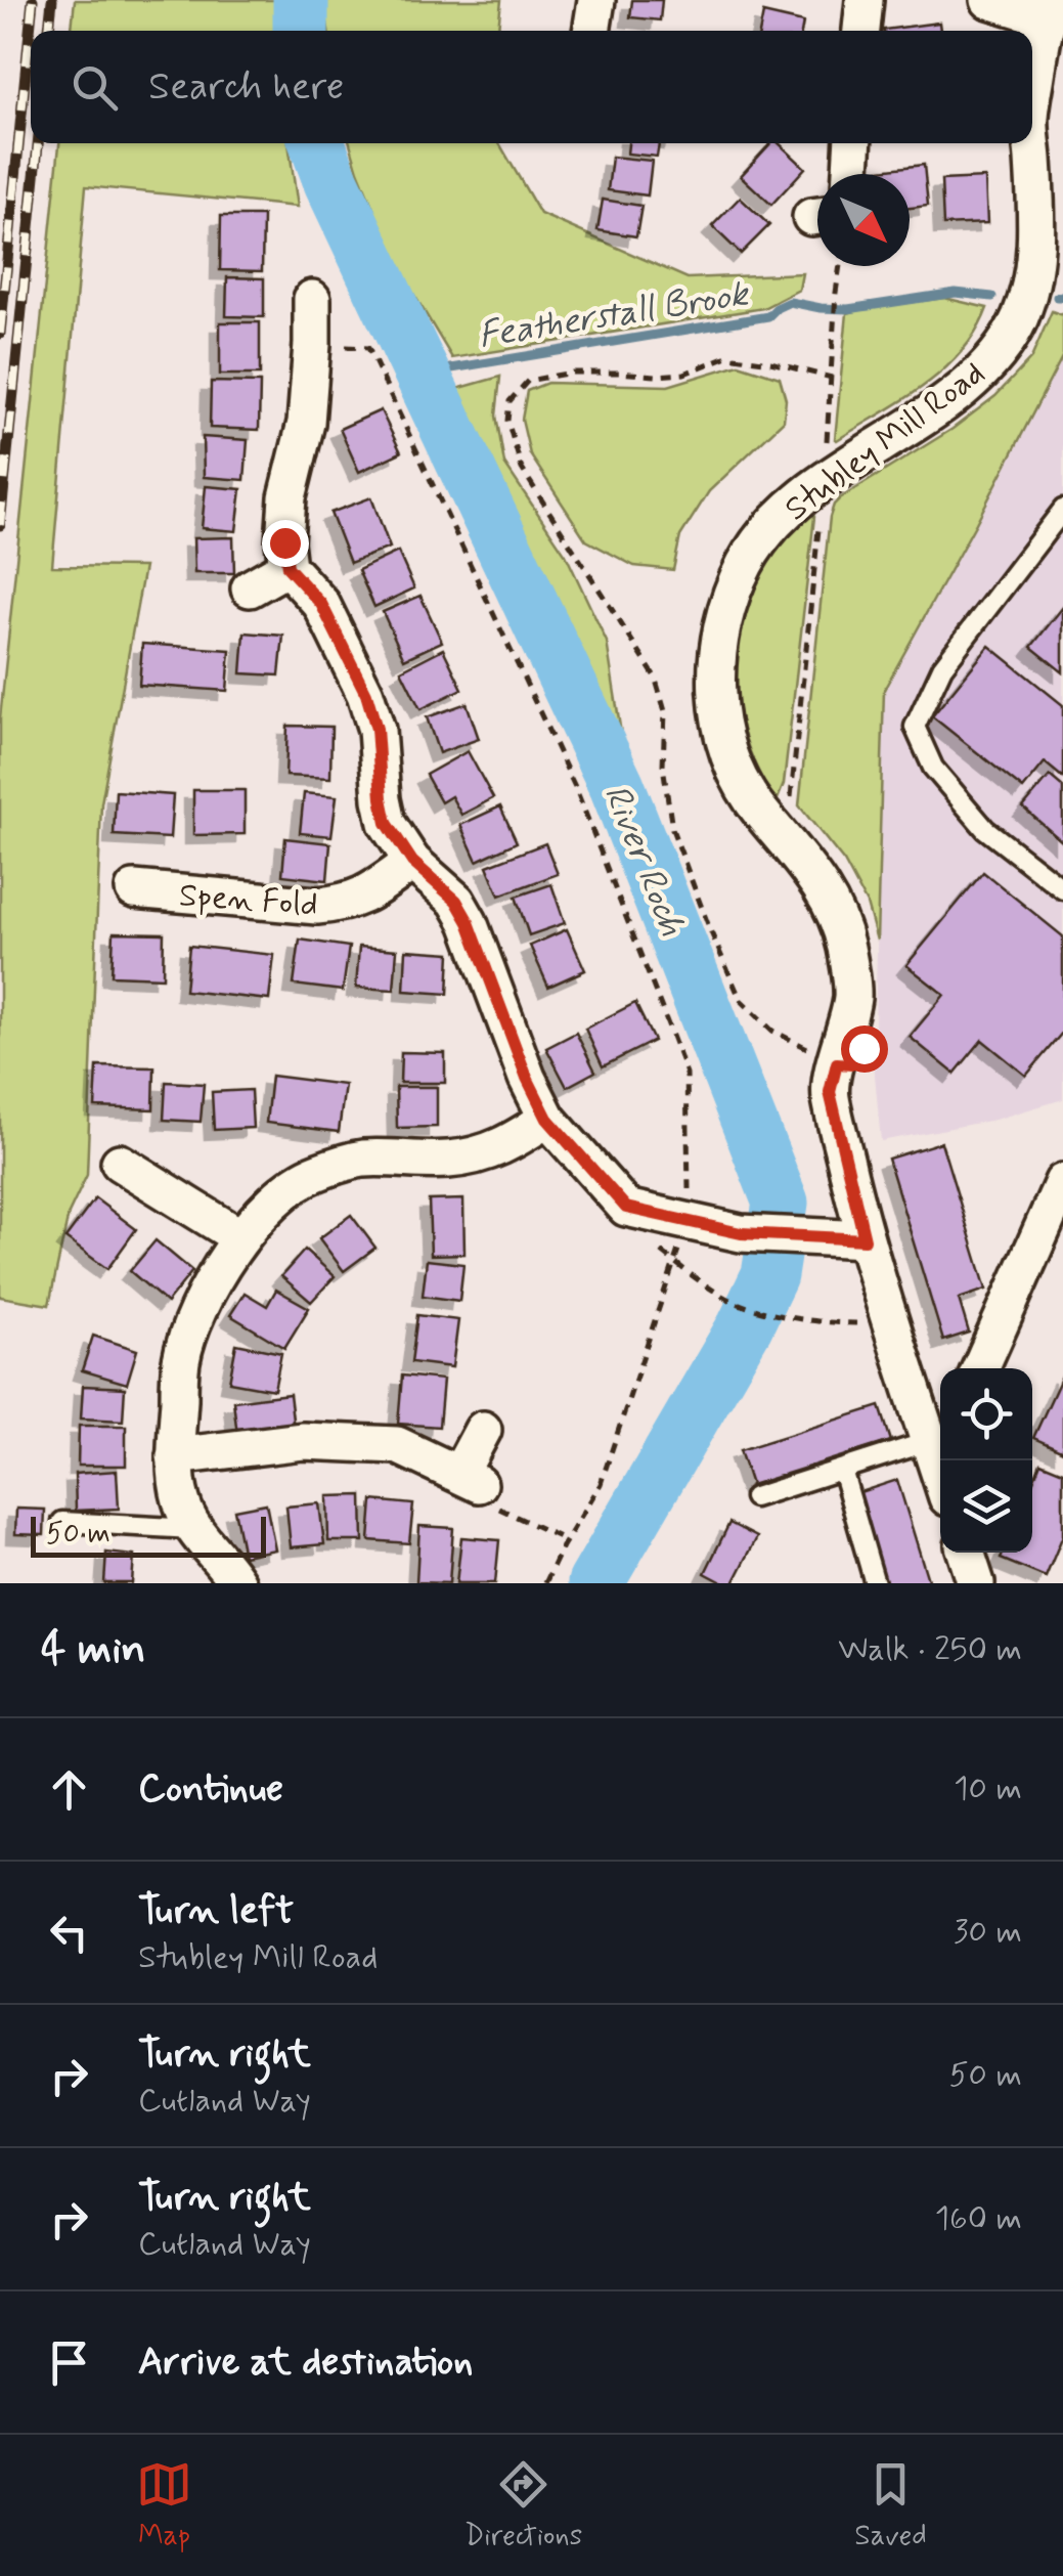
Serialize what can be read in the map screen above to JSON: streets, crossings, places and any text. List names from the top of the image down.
{
  "streets": {
    "street": ["Stubley Mill Road", "Spen Fold"]
  },
  "water": ["Featherstall Brook", "River Roch"],
  "scale_bar": "50 m",
  "north": "bottom right",
  "page": {
    "search": "Search here",
    "scale": "50 m",
    "heading": ["4 min", "Walk · 250 m"],
    "list": [
      ["Continue", "10 m"],
      ["Turn left", "Stubley Mill Road", "30 m"],
      ["Turn right", "Cutland Way", "50 m"],
      ["Turn right", "Cutland Way", "160 m"],
      "Arrive at destination"
    ],
    "nav": ["Map", "Directions", "Saved"]
  }
}
